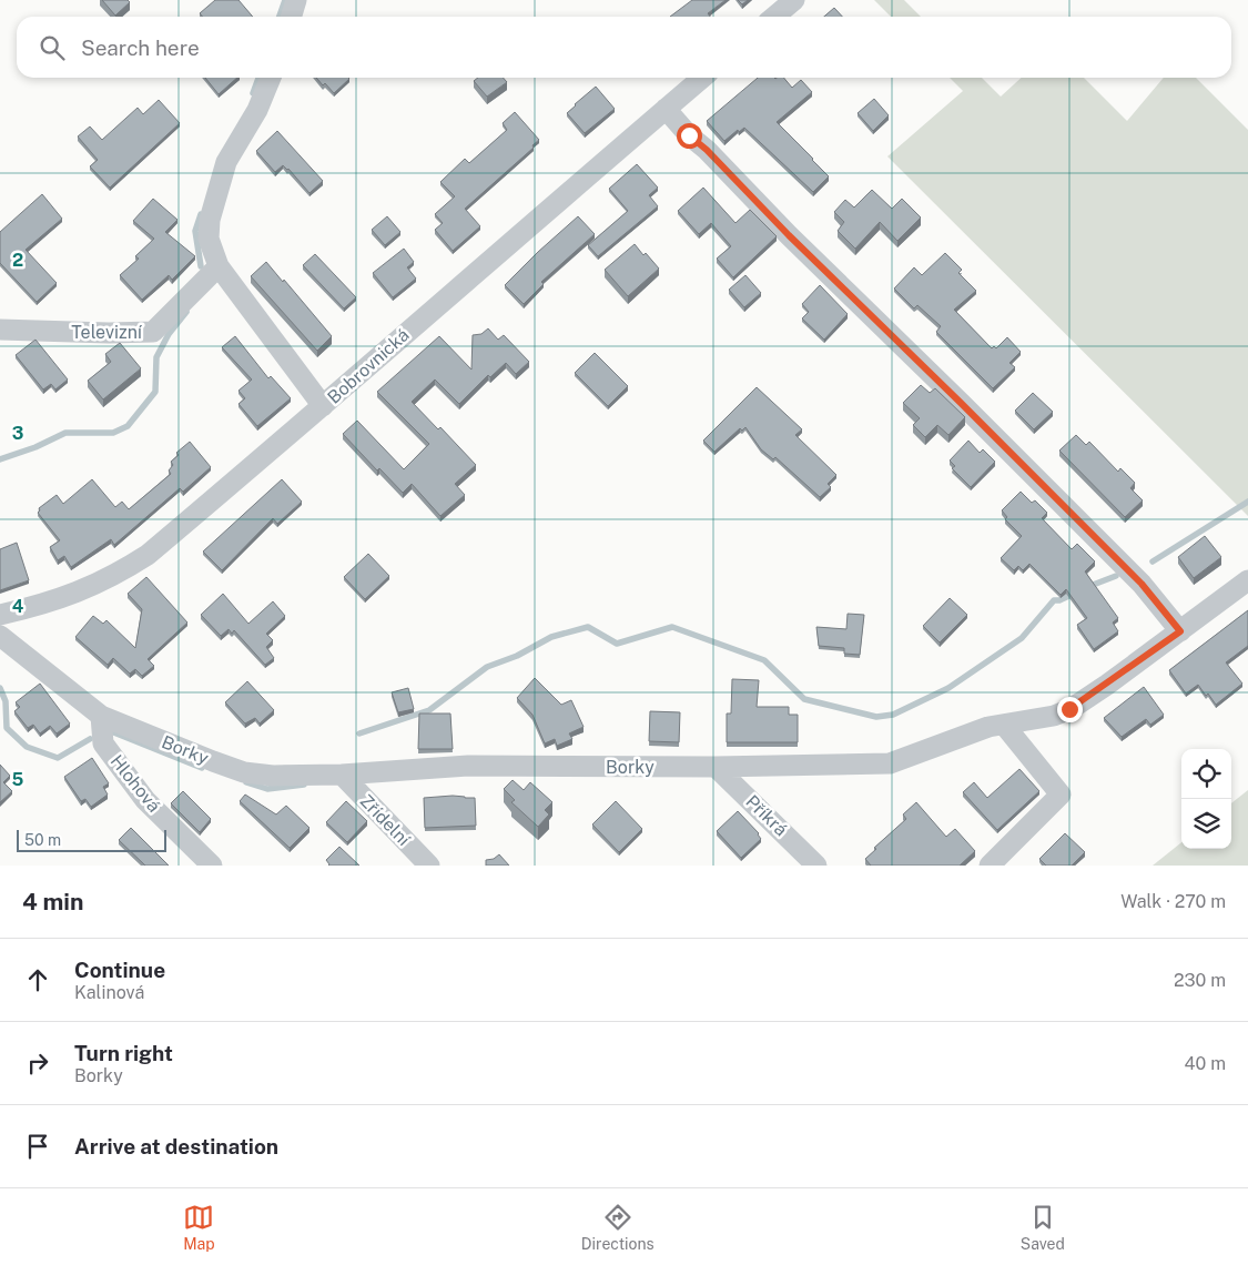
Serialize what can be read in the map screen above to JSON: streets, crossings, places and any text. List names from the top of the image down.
{
  "streets": {
    "street": [
      "Televizní",
      "Bobrovnická",
      "Borky",
      "Hlohová",
      "Příkrá",
      "Zřídelní"
    ]
  },
  "crossings": [
    ["Borky", "Hlohová"],
    ["Borky", "Příkrá"],
    ["Borky", "Zřídelní"]
  ],
  "scale_bar": "50 m",
  "page": {
    "search": "Search here",
    "scale": "50 m",
    "heading": ["4 min", "Walk · 270 m"],
    "list": [
      ["Continue", "Kalinová", "230 m"],
      ["Turn right", "Borky", "40 m"],
      "Arrive at destination"
    ],
    "nav": ["Map", "Directions", "Saved"]
  },
  "grid": {
    "rows": [
      "2",
      "3",
      "4",
      "5"
    ]
  }
}
